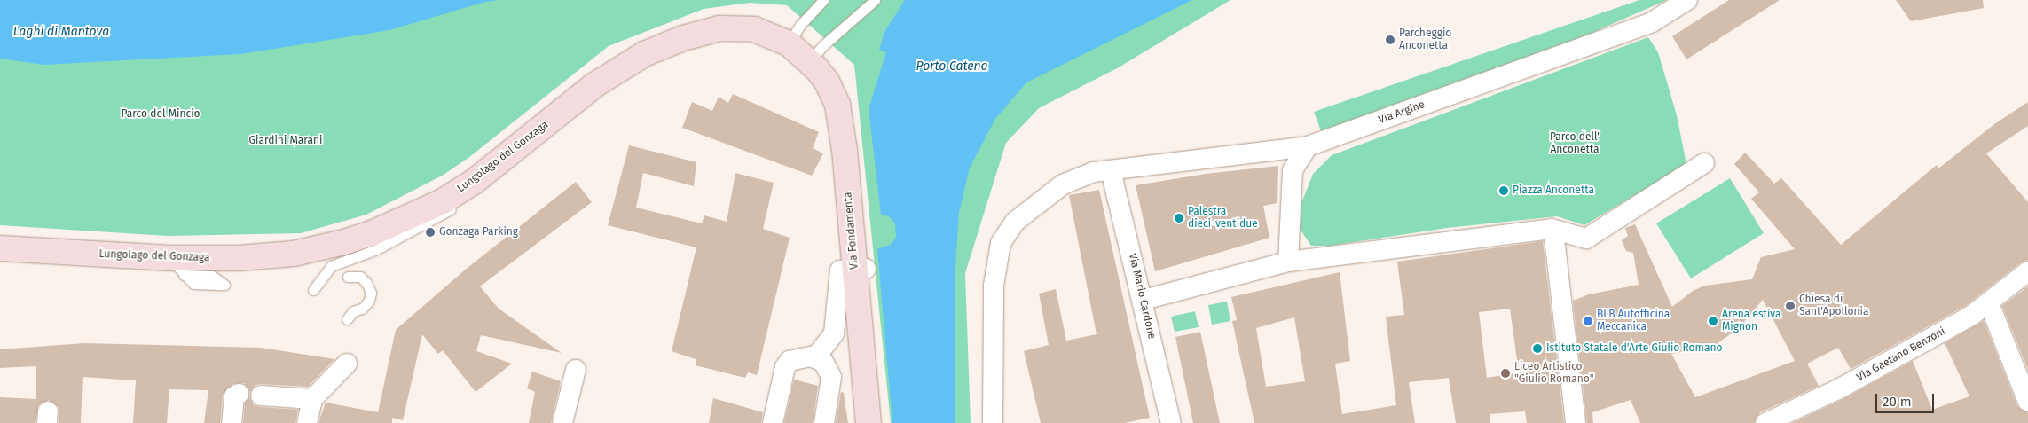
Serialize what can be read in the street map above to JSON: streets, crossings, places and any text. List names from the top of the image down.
{
  "streets": {
    "main road": ["Lungolago del Gonzaga", "Via Fondamenta"],
    "street": ["Via Argine", "Via Mario Cardone", "Via Gaetano Benzoni"]
  },
  "crossings": [
    ["Via Argine", "Via Mario Cardone"],
    ["Lungolago del Gonzaga", "Via Fondamenta"]
  ],
  "water": ["Laghi di Mantova", "Porto Catena"],
  "parks": ["Parco del Mincio", "Parco dell' Anconetta", "Giardini Marani"],
  "places": [
    "Parcheggio Anconetta",
    "Piazza Anconetta",
    "Palestra dieci-ventidue",
    "Gonzaga Parking",
    "Chiesa di Sant'Apollonia",
    "BLB Autofficina Meccanica",
    "Arena estiva Mignon",
    "Istituto Statale d'Arte Giulio Romano",
    "Liceo Artistico \"Giulio Romano\""
  ],
  "scale_bar": "20 m"
}
